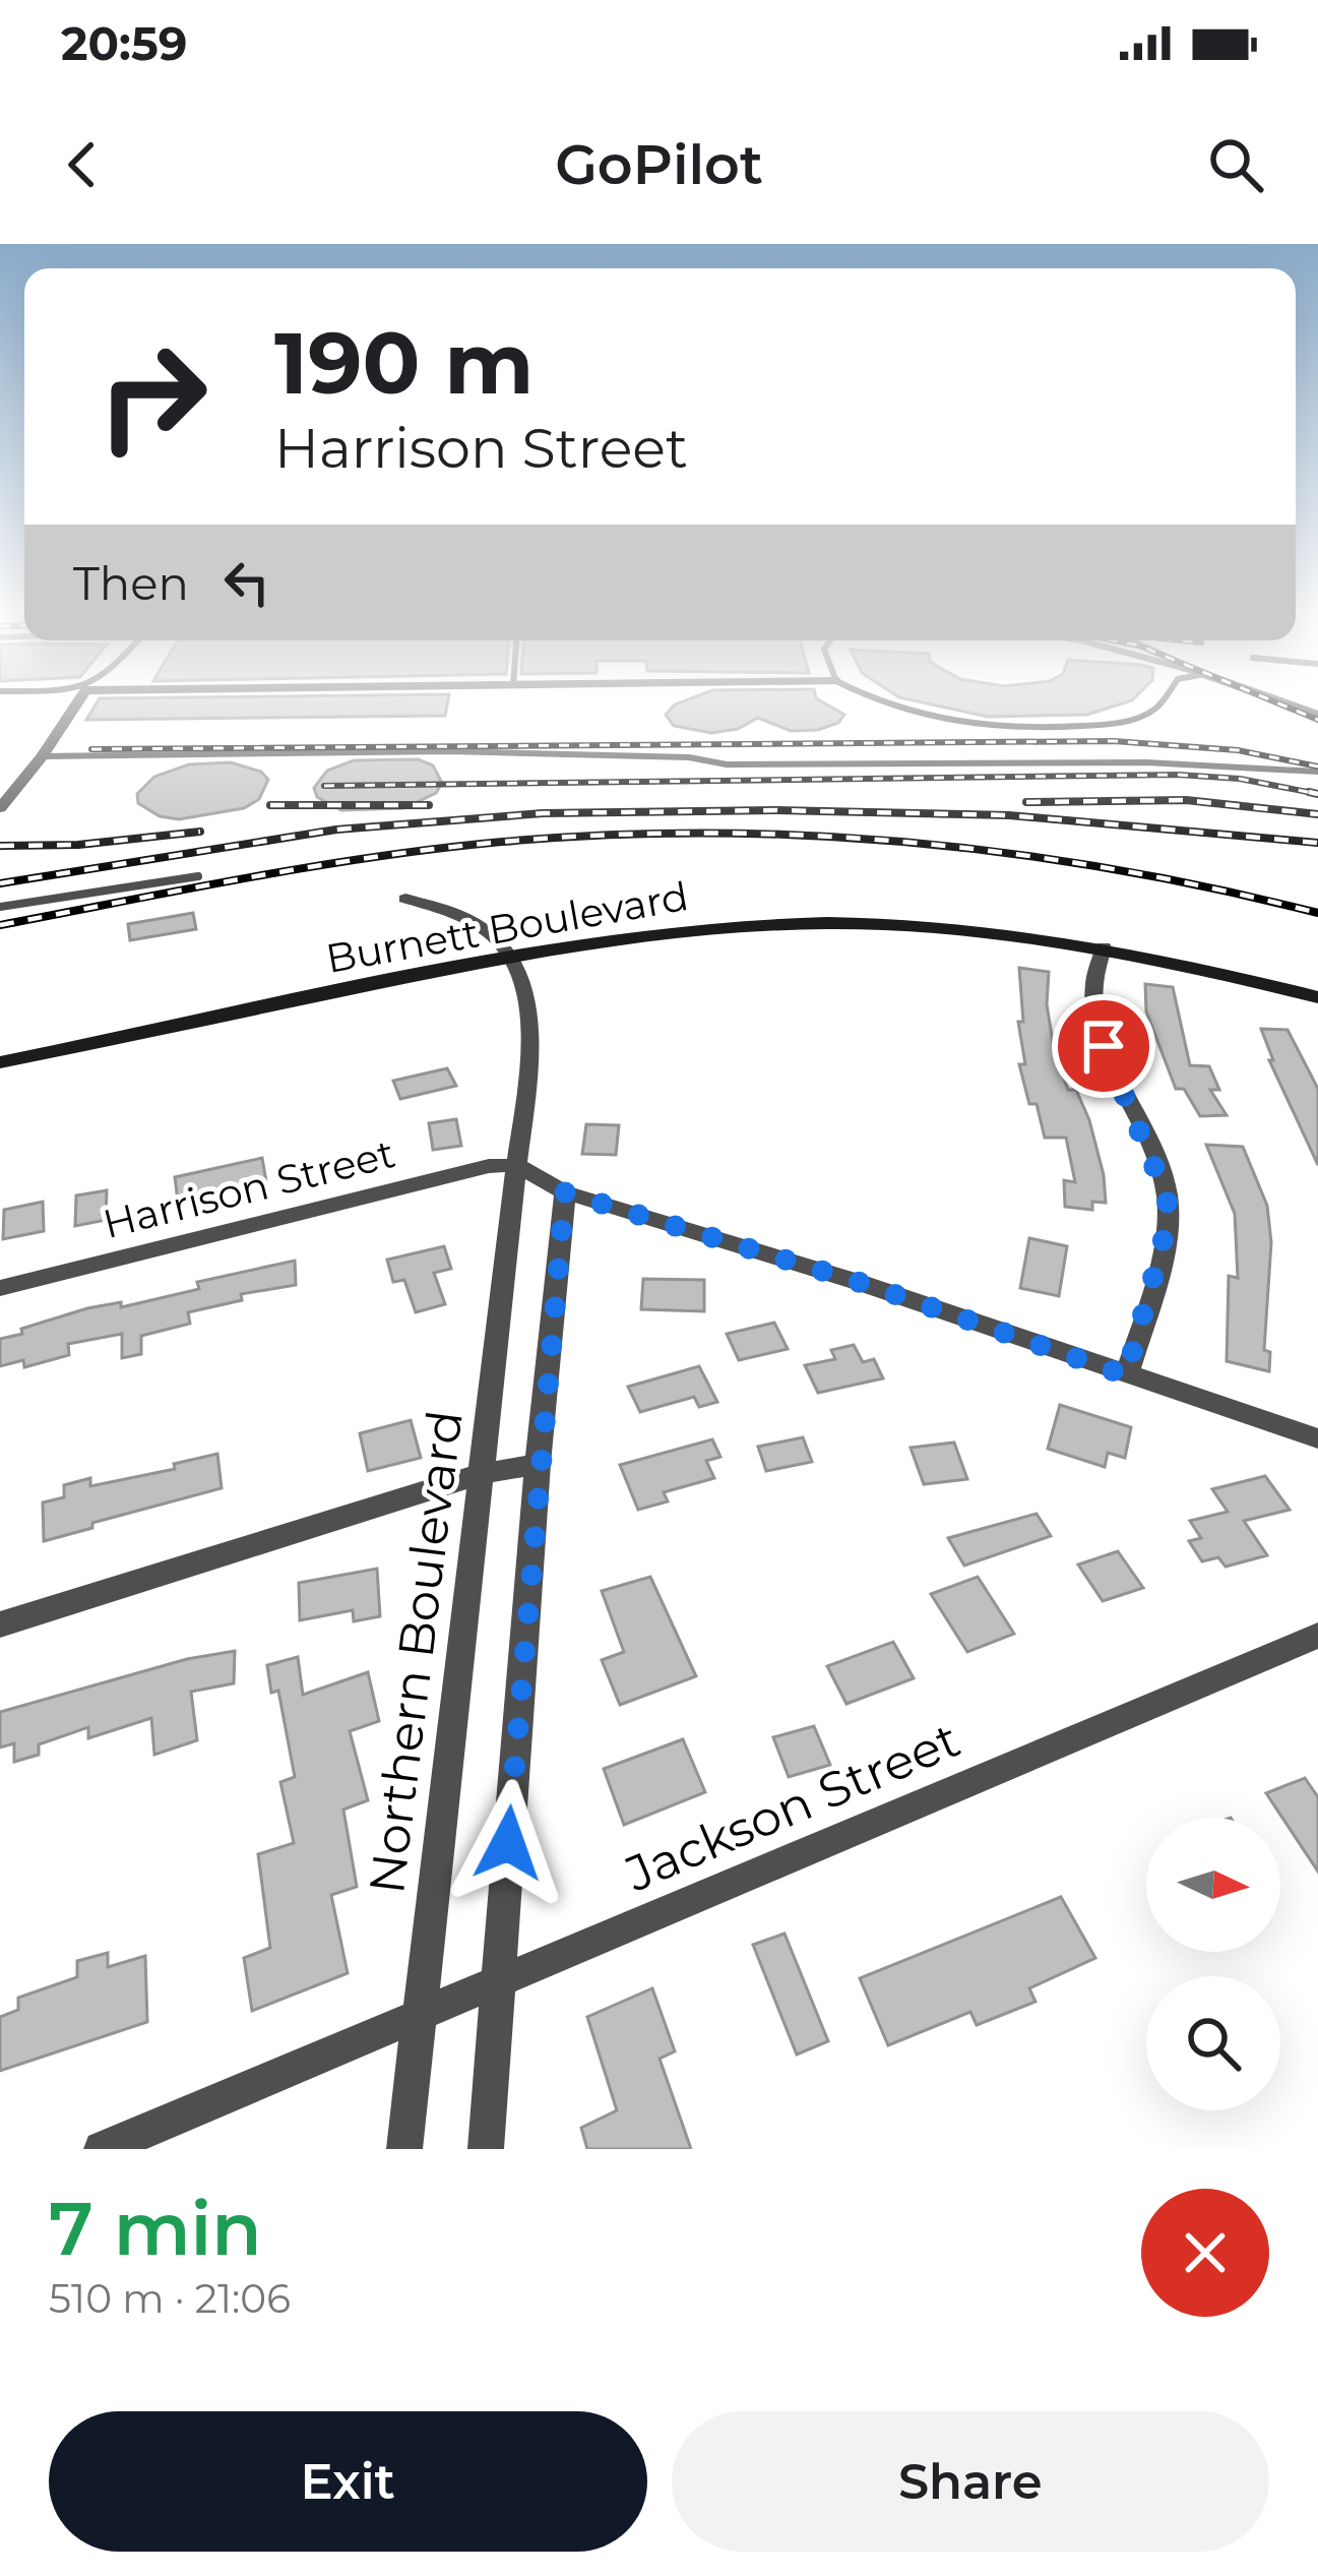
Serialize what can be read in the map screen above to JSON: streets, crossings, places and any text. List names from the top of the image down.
{
  "streets": {
    "main road": ["Burnett Boulevard"],
    "street": ["Harrison Street", "Northern Boulevard", "Jackson Street"]
  },
  "crossings": [
    ["Burnett Boulevard", "Northern Boulevard"],
    ["Harrison Street", "Northern Boulevard"],
    ["Northern Boulevard", "Jackson Street"]
  ],
  "north": "right",
  "page": {
    "status": "20:59",
    "header": "GoPilot",
    "turn": ["190 m", "Harrison Street"],
    "then": "Then",
    "heading": ["7 min", "510 m · 21:06"],
    "buttons": ["Exit", "Share"]
  }
}
